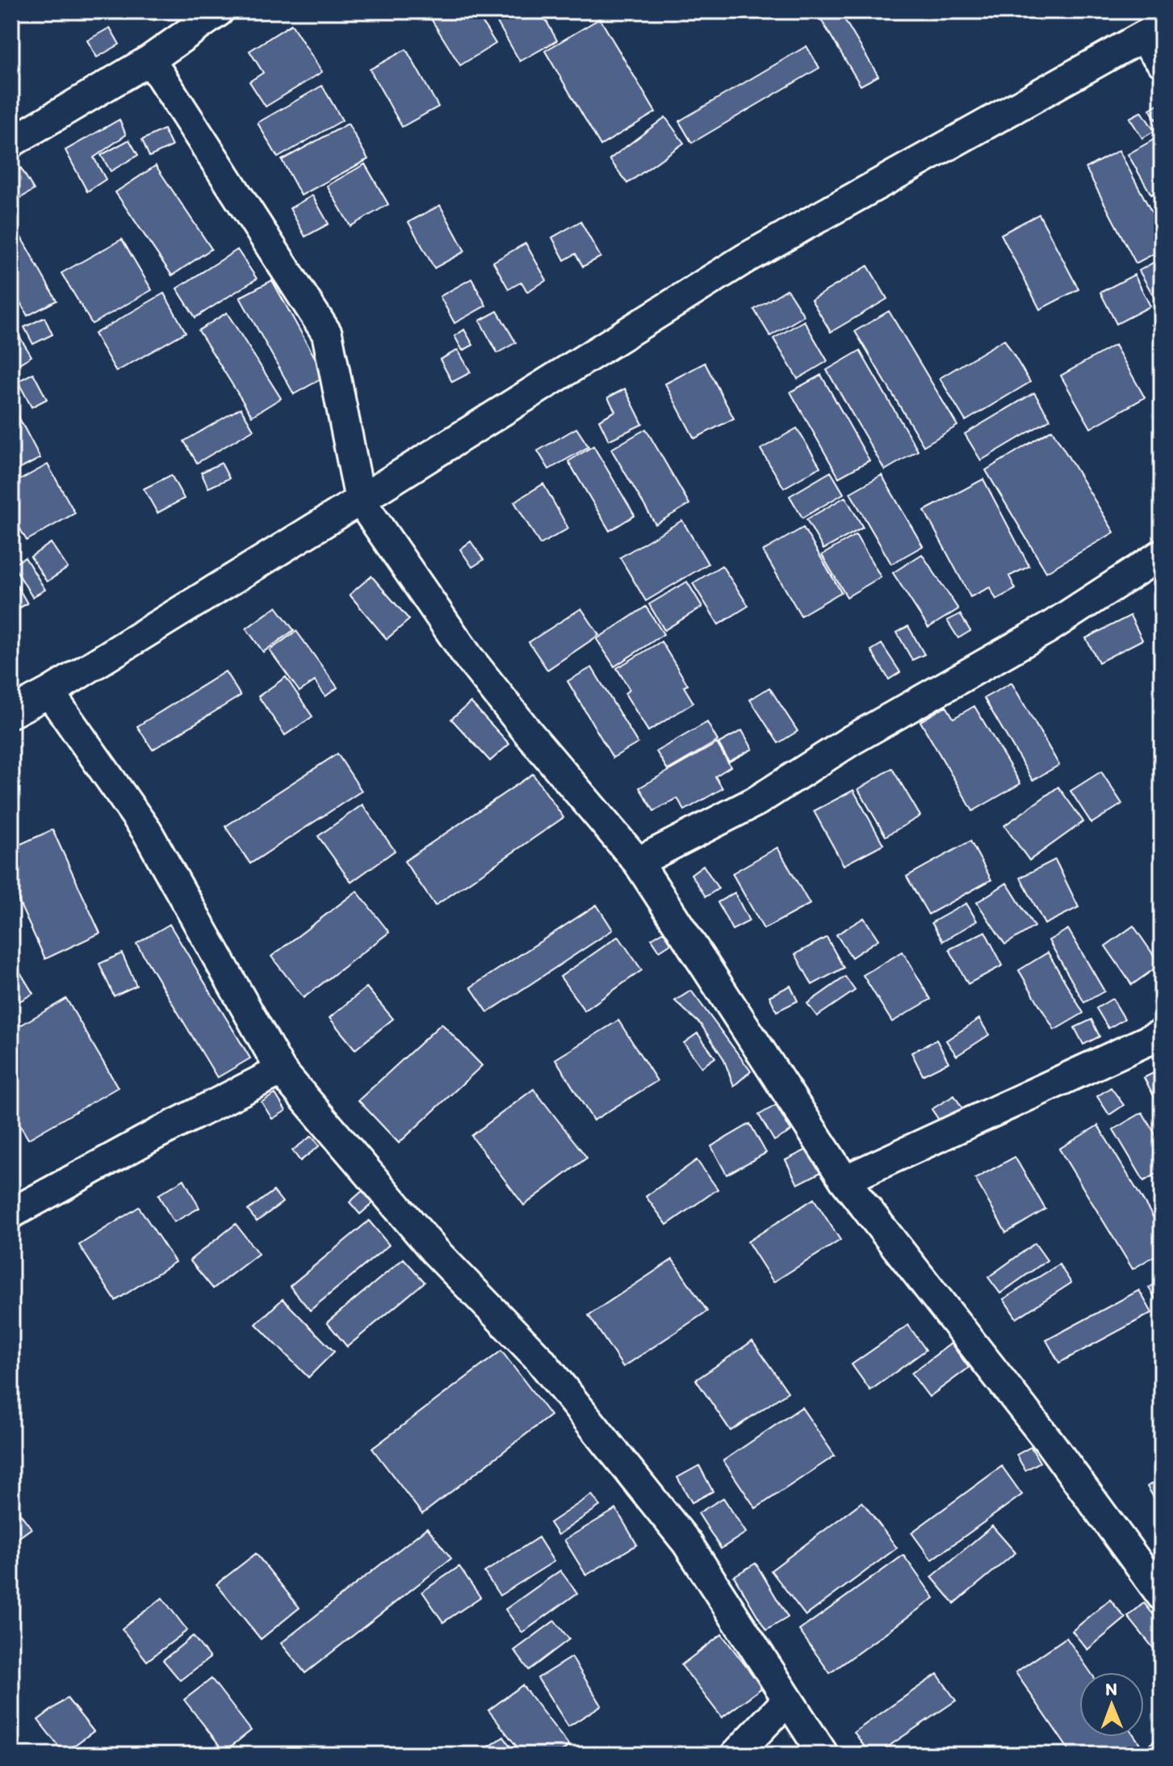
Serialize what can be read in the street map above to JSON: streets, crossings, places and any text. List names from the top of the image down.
{
  "north": "top"
}
